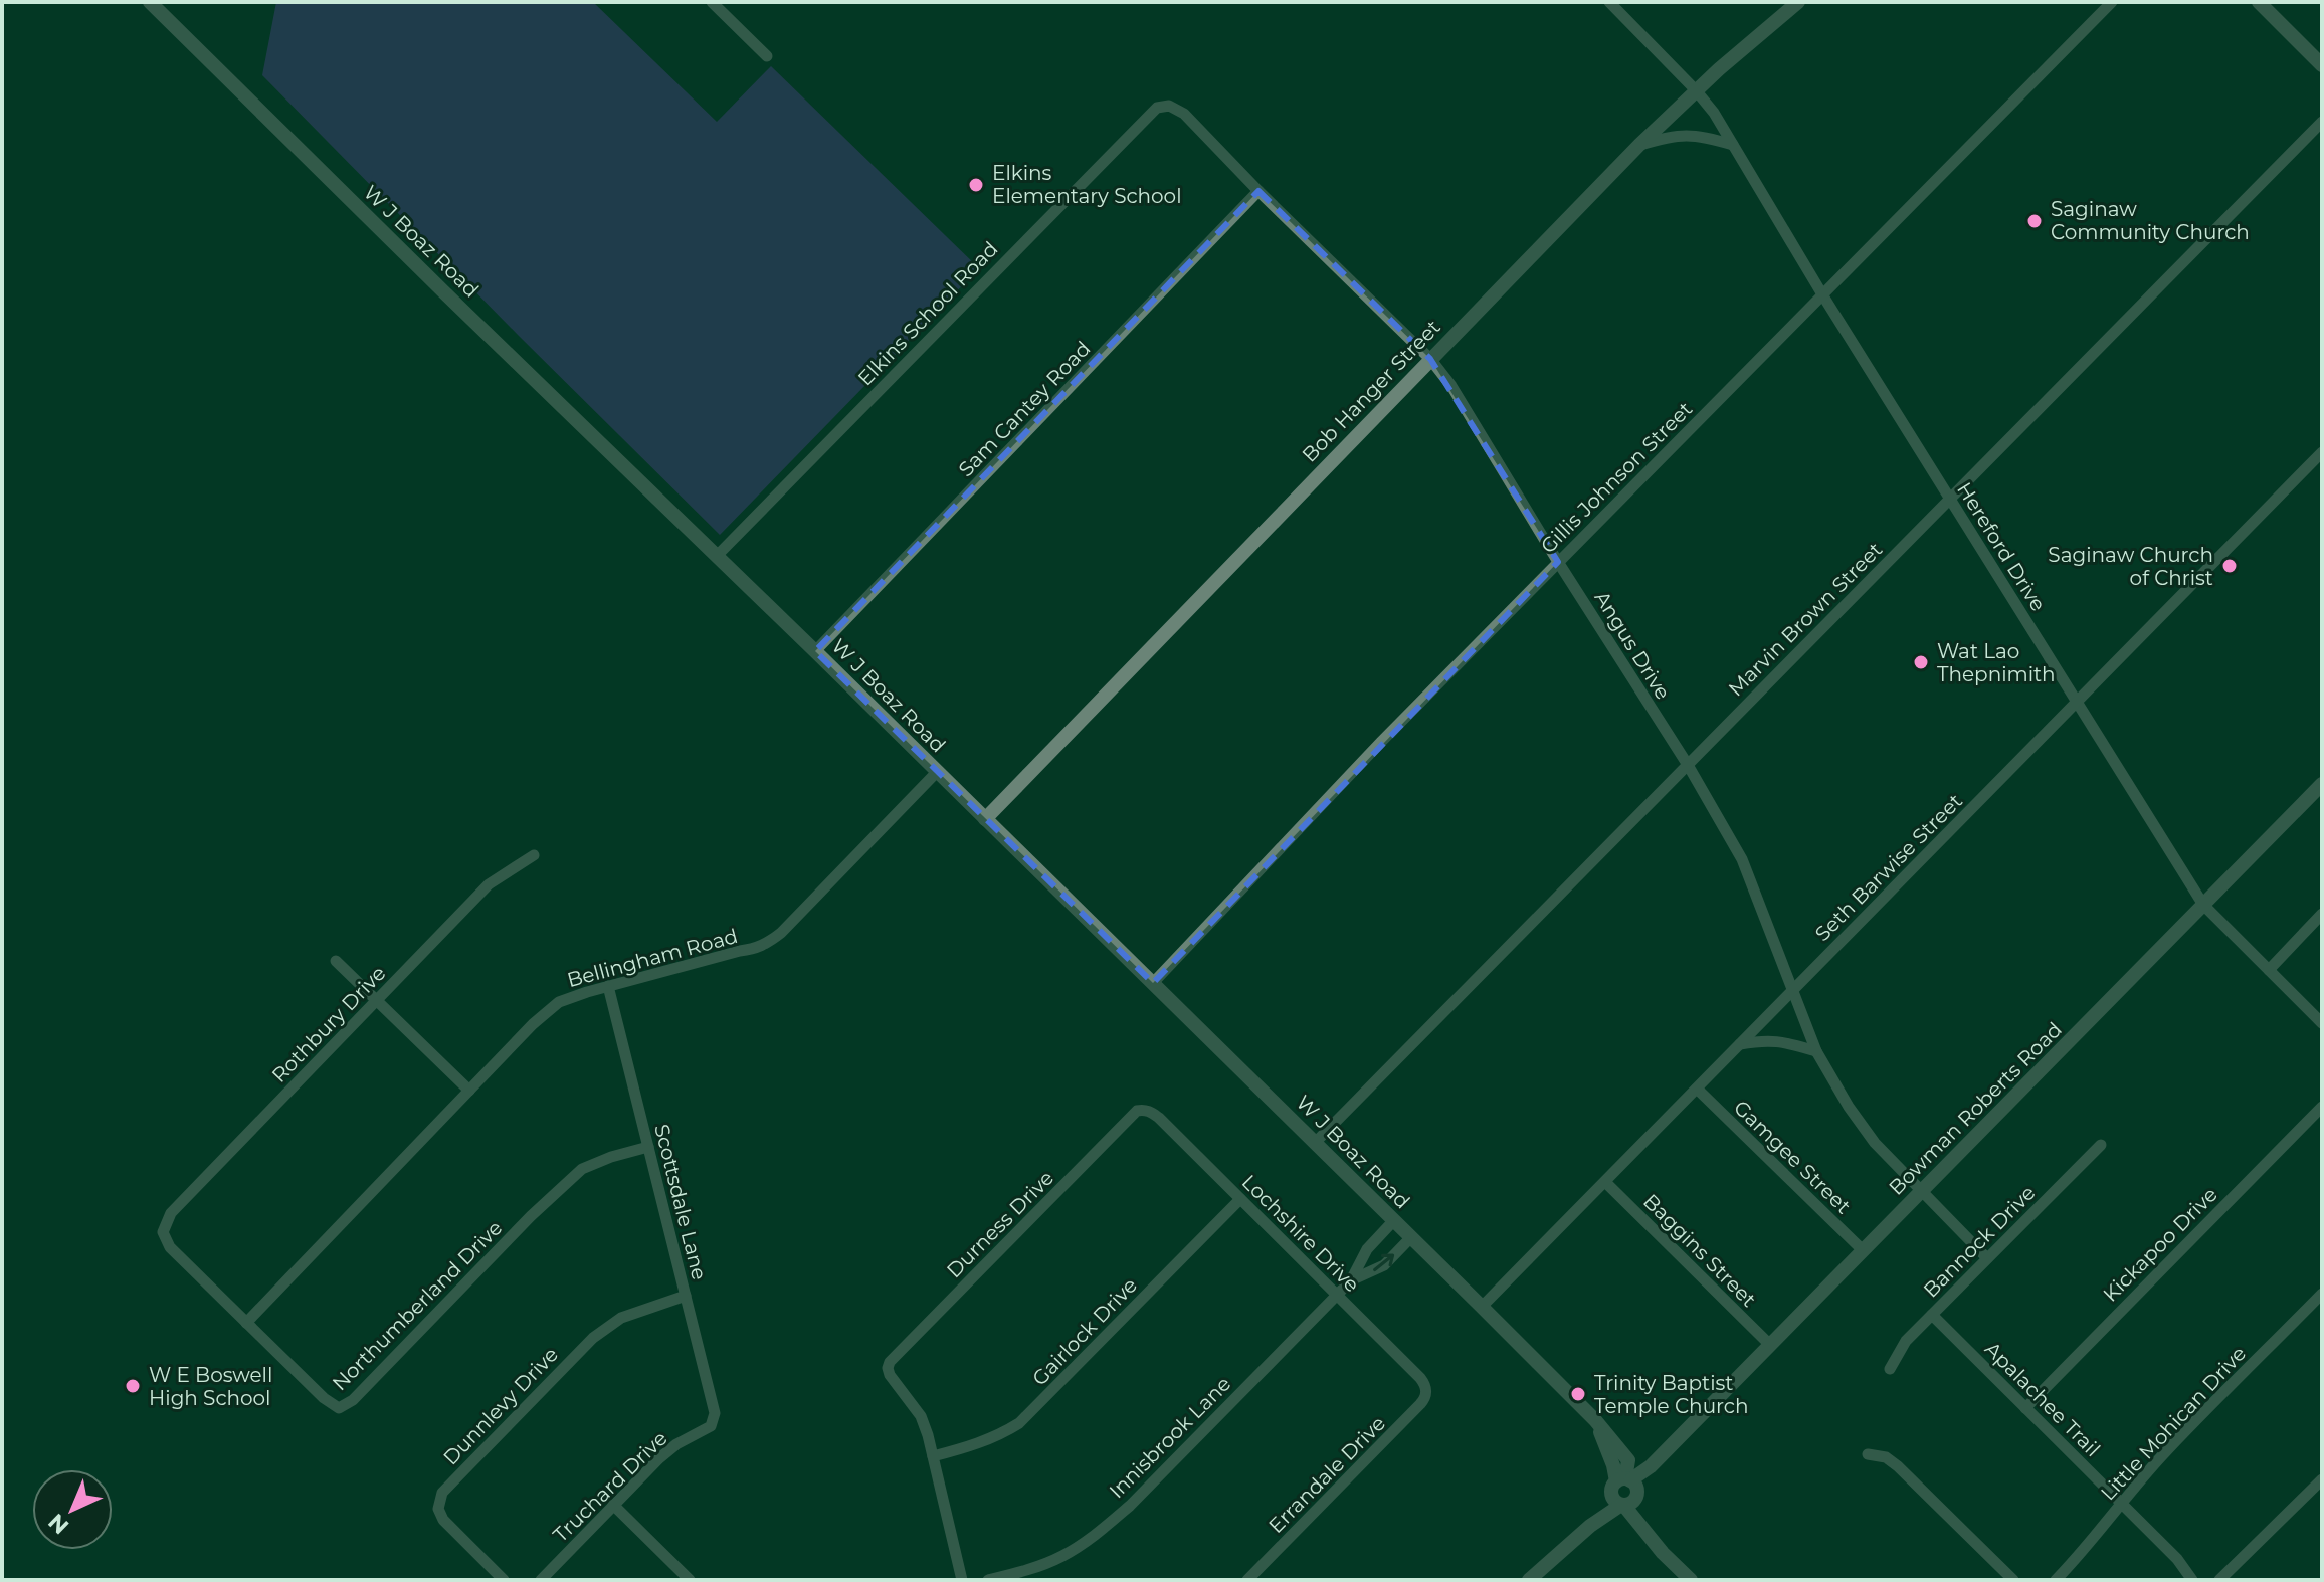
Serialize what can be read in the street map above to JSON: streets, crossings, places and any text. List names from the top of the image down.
{
  "streets": {
    "street": [
      "W J Boaz Road",
      "Elkins School Road",
      "Bob Hanger Street",
      "Sam Cantey Road",
      "Gillis Johnson Street",
      "Hereford Drive",
      "Marvin Brown Street",
      "Angus Drive",
      "Seth Barwise Street",
      "Bellingham Road",
      "Rothbury Drive",
      "Bowman Roberts Road",
      "Gamgee Street",
      "Scottsdale Lane",
      "Durness Drive",
      "Lochshire Drive",
      "Bannock Drive",
      "Kickapoo Drive",
      "Baggins Street",
      "Northumberland Drive",
      "Gairlock Drive",
      "Apalachee Trail",
      "Dunnlevy Drive",
      "Little Mohican Drive",
      "Innisbrook Lane",
      "Errandale Drive",
      "Truchard Drive"
    ]
  },
  "crossings": [
    ["W J Boaz Road", "Elkins School Road"],
    ["W J Boaz Road", "Bob Hanger Street"],
    ["W J Boaz Road", "Sam Cantey Road"],
    ["W J Boaz Road", "Gillis Johnson Street"],
    ["W J Boaz Road", "Marvin Brown Street"],
    ["W J Boaz Road", "Seth Barwise Street"],
    ["W J Boaz Road", "Bellingham Road"],
    ["W J Boaz Road", "Bowman Roberts Road"],
    ["W J Boaz Road", "Innisbrook Lane"],
    ["Elkins School Road", "Angus Drive"],
    ["Bob Hanger Street", "Hereford Drive"],
    ["Bob Hanger Street", "Angus Drive"],
    ["Sam Cantey Road", "Angus Drive"],
    ["Gillis Johnson Street", "Hereford Drive"],
    ["Gillis Johnson Street", "Angus Drive"],
    ["Hereford Drive", "Marvin Brown Street"],
    ["Hereford Drive", "Seth Barwise Street"],
    ["Hereford Drive", "Bowman Roberts Road"],
    ["Marvin Brown Street", "Angus Drive"],
    ["Angus Drive", "Seth Barwise Street"],
    ["Angus Drive", "Bowman Roberts Road"],
    ["Angus Drive", "Bannock Drive"],
    ["Seth Barwise Street", "Gamgee Street"],
    ["Seth Barwise Street", "Baggins Street"],
    ["Bellingham Road", "Scottsdale Lane"],
    ["Bellingham Road", "Northumberland Drive"],
    ["Rothbury Drive", "Northumberland Drive"],
    ["Bowman Roberts Road", "Gamgee Street"],
    ["Bowman Roberts Road", "Baggins Street"],
    ["Scottsdale Lane", "Northumberland Drive"],
    ["Scottsdale Lane", "Dunnlevy Drive"],
    ["Scottsdale Lane", "Truchard Drive"],
    ["Durness Drive", "Lochshire Drive"],
    ["Durness Drive", "Gairlock Drive"],
    ["Lochshire Drive", "Gairlock Drive"],
    ["Lochshire Drive", "Innisbrook Lane"],
    ["Lochshire Drive", "Errandale Drive"],
    ["Bannock Drive", "Apalachee Trail"],
    ["Kickapoo Drive", "Apalachee Trail"],
    ["Apalachee Trail", "Little Mohican Drive"]
  ],
  "places": [
    "Elkins Elementary School",
    "Saginaw Community Church",
    "Saginaw Church of Christ",
    "Wat Lao Thepnimith",
    "W E Boswell High School",
    "Trinity Baptist Temple Church"
  ],
  "north": "bottom left"
}
